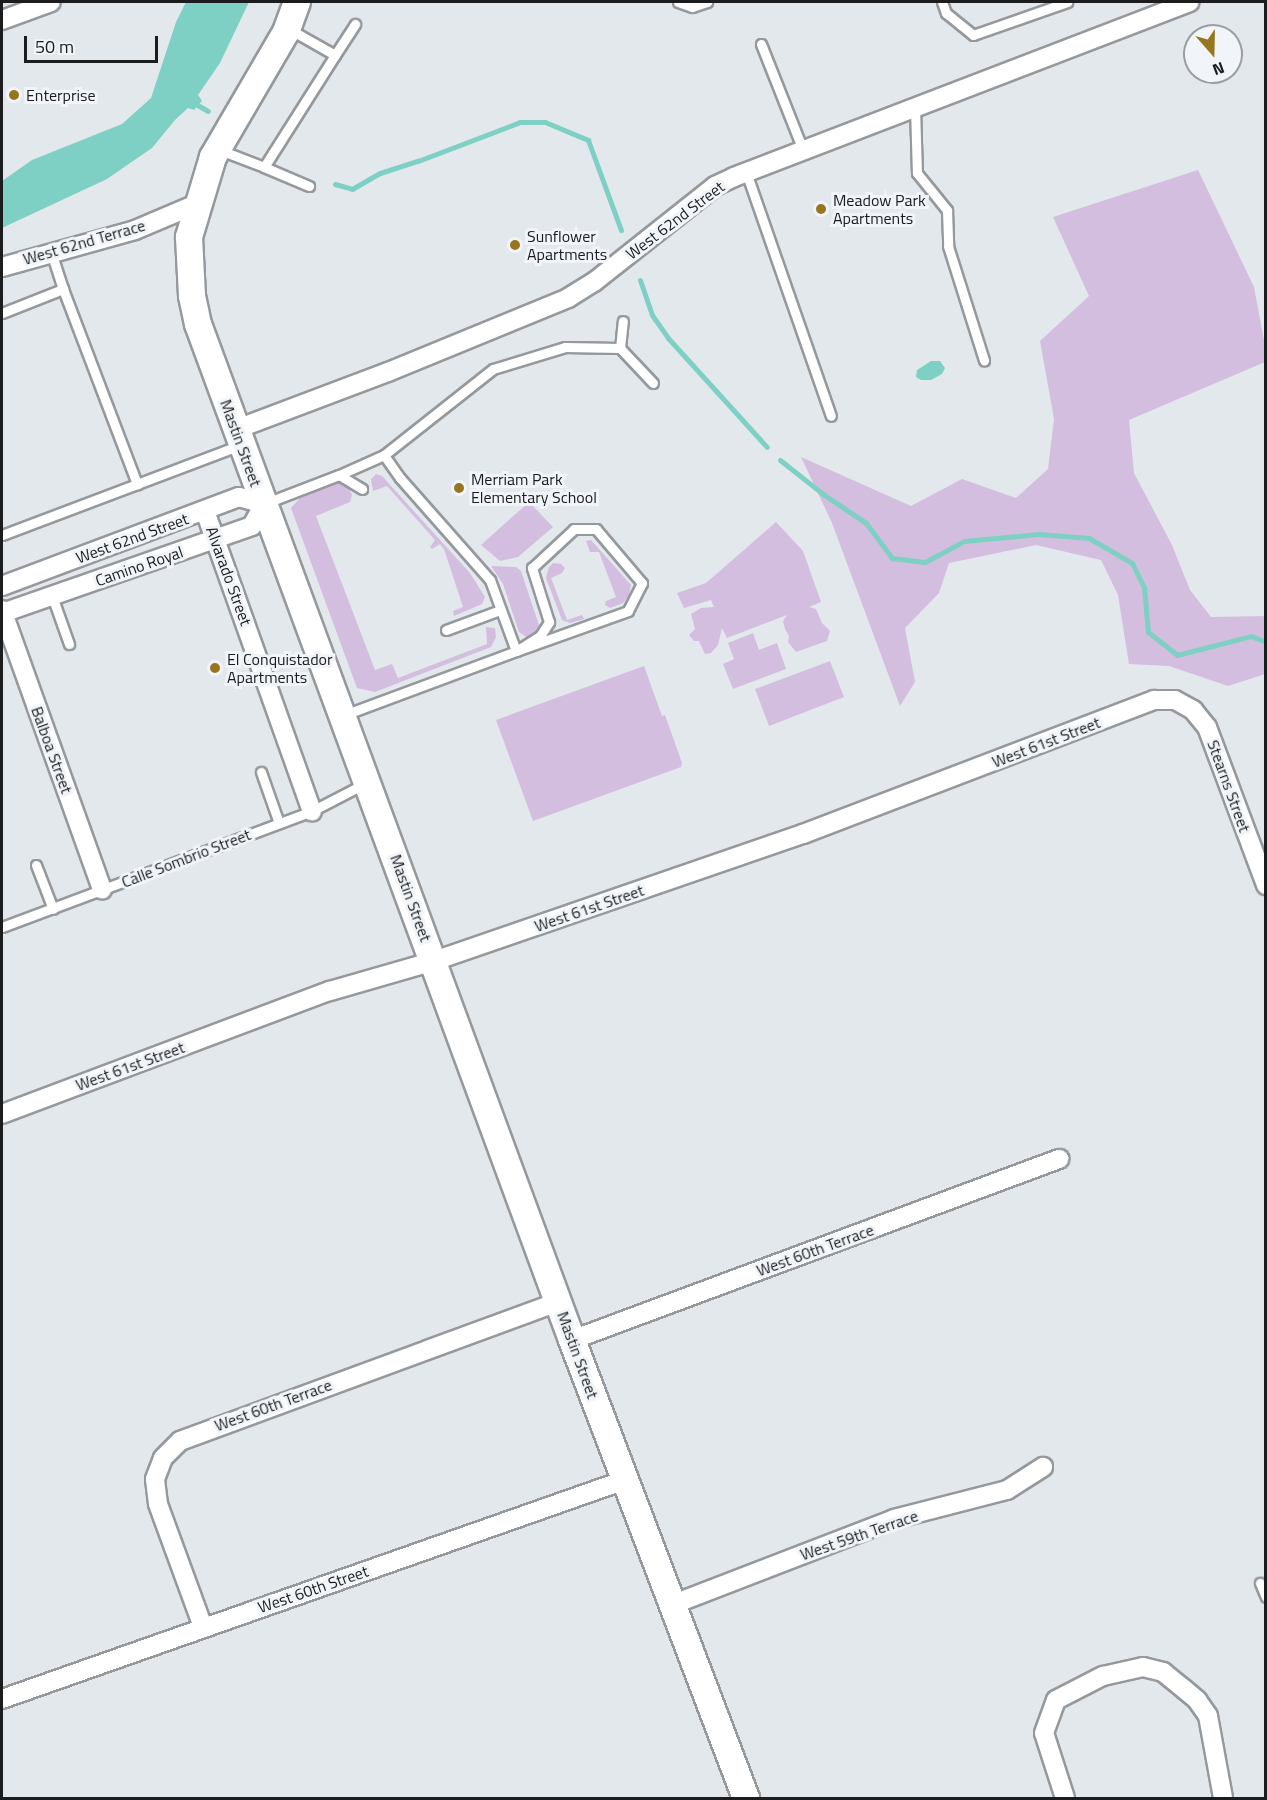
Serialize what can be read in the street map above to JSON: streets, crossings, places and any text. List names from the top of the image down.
{
  "streets": {
    "street": [
      "West 62nd Street",
      "West 62nd Terrace",
      "Mastin Street",
      "Camino Royal",
      "Alvarado Street",
      "West 61st Street",
      "Balboa Street",
      "Stearns Street",
      "West 60th Terrace",
      "West 59th Terrace",
      "West 60th Street"
    ],
    "lane": ["Calle Sombrio Street"]
  },
  "crossings": [
    ["West 62nd Street", "Mastin Street"],
    ["West 62nd Street", "Camino Royal"],
    ["West 62nd Street", "Alvarado Street"],
    ["West 62nd Terrace", "Mastin Street"],
    ["Mastin Street", "Camino Royal"],
    ["Mastin Street", "West 61st Street"],
    ["Mastin Street", "Calle Sombrio Street"],
    ["Mastin Street", "West 60th Terrace"],
    ["Mastin Street", "West 59th Terrace"],
    ["Mastin Street", "West 60th Street"],
    ["Camino Royal", "Alvarado Street"],
    ["Camino Royal", "Balboa Street"],
    ["Alvarado Street", "Calle Sombrio Street"],
    ["West 61st Street", "Stearns Street"],
    ["Balboa Street", "Calle Sombrio Street"],
    ["West 60th Terrace", "West 60th Street"]
  ],
  "places": [
    "Enterprise",
    "Meadow Park Apartments",
    "Sunflower Apartments",
    "Merriam Park Elementary School",
    "El Conquistador Apartments"
  ],
  "scale_bar": "50 m",
  "north": "bottom"
}
